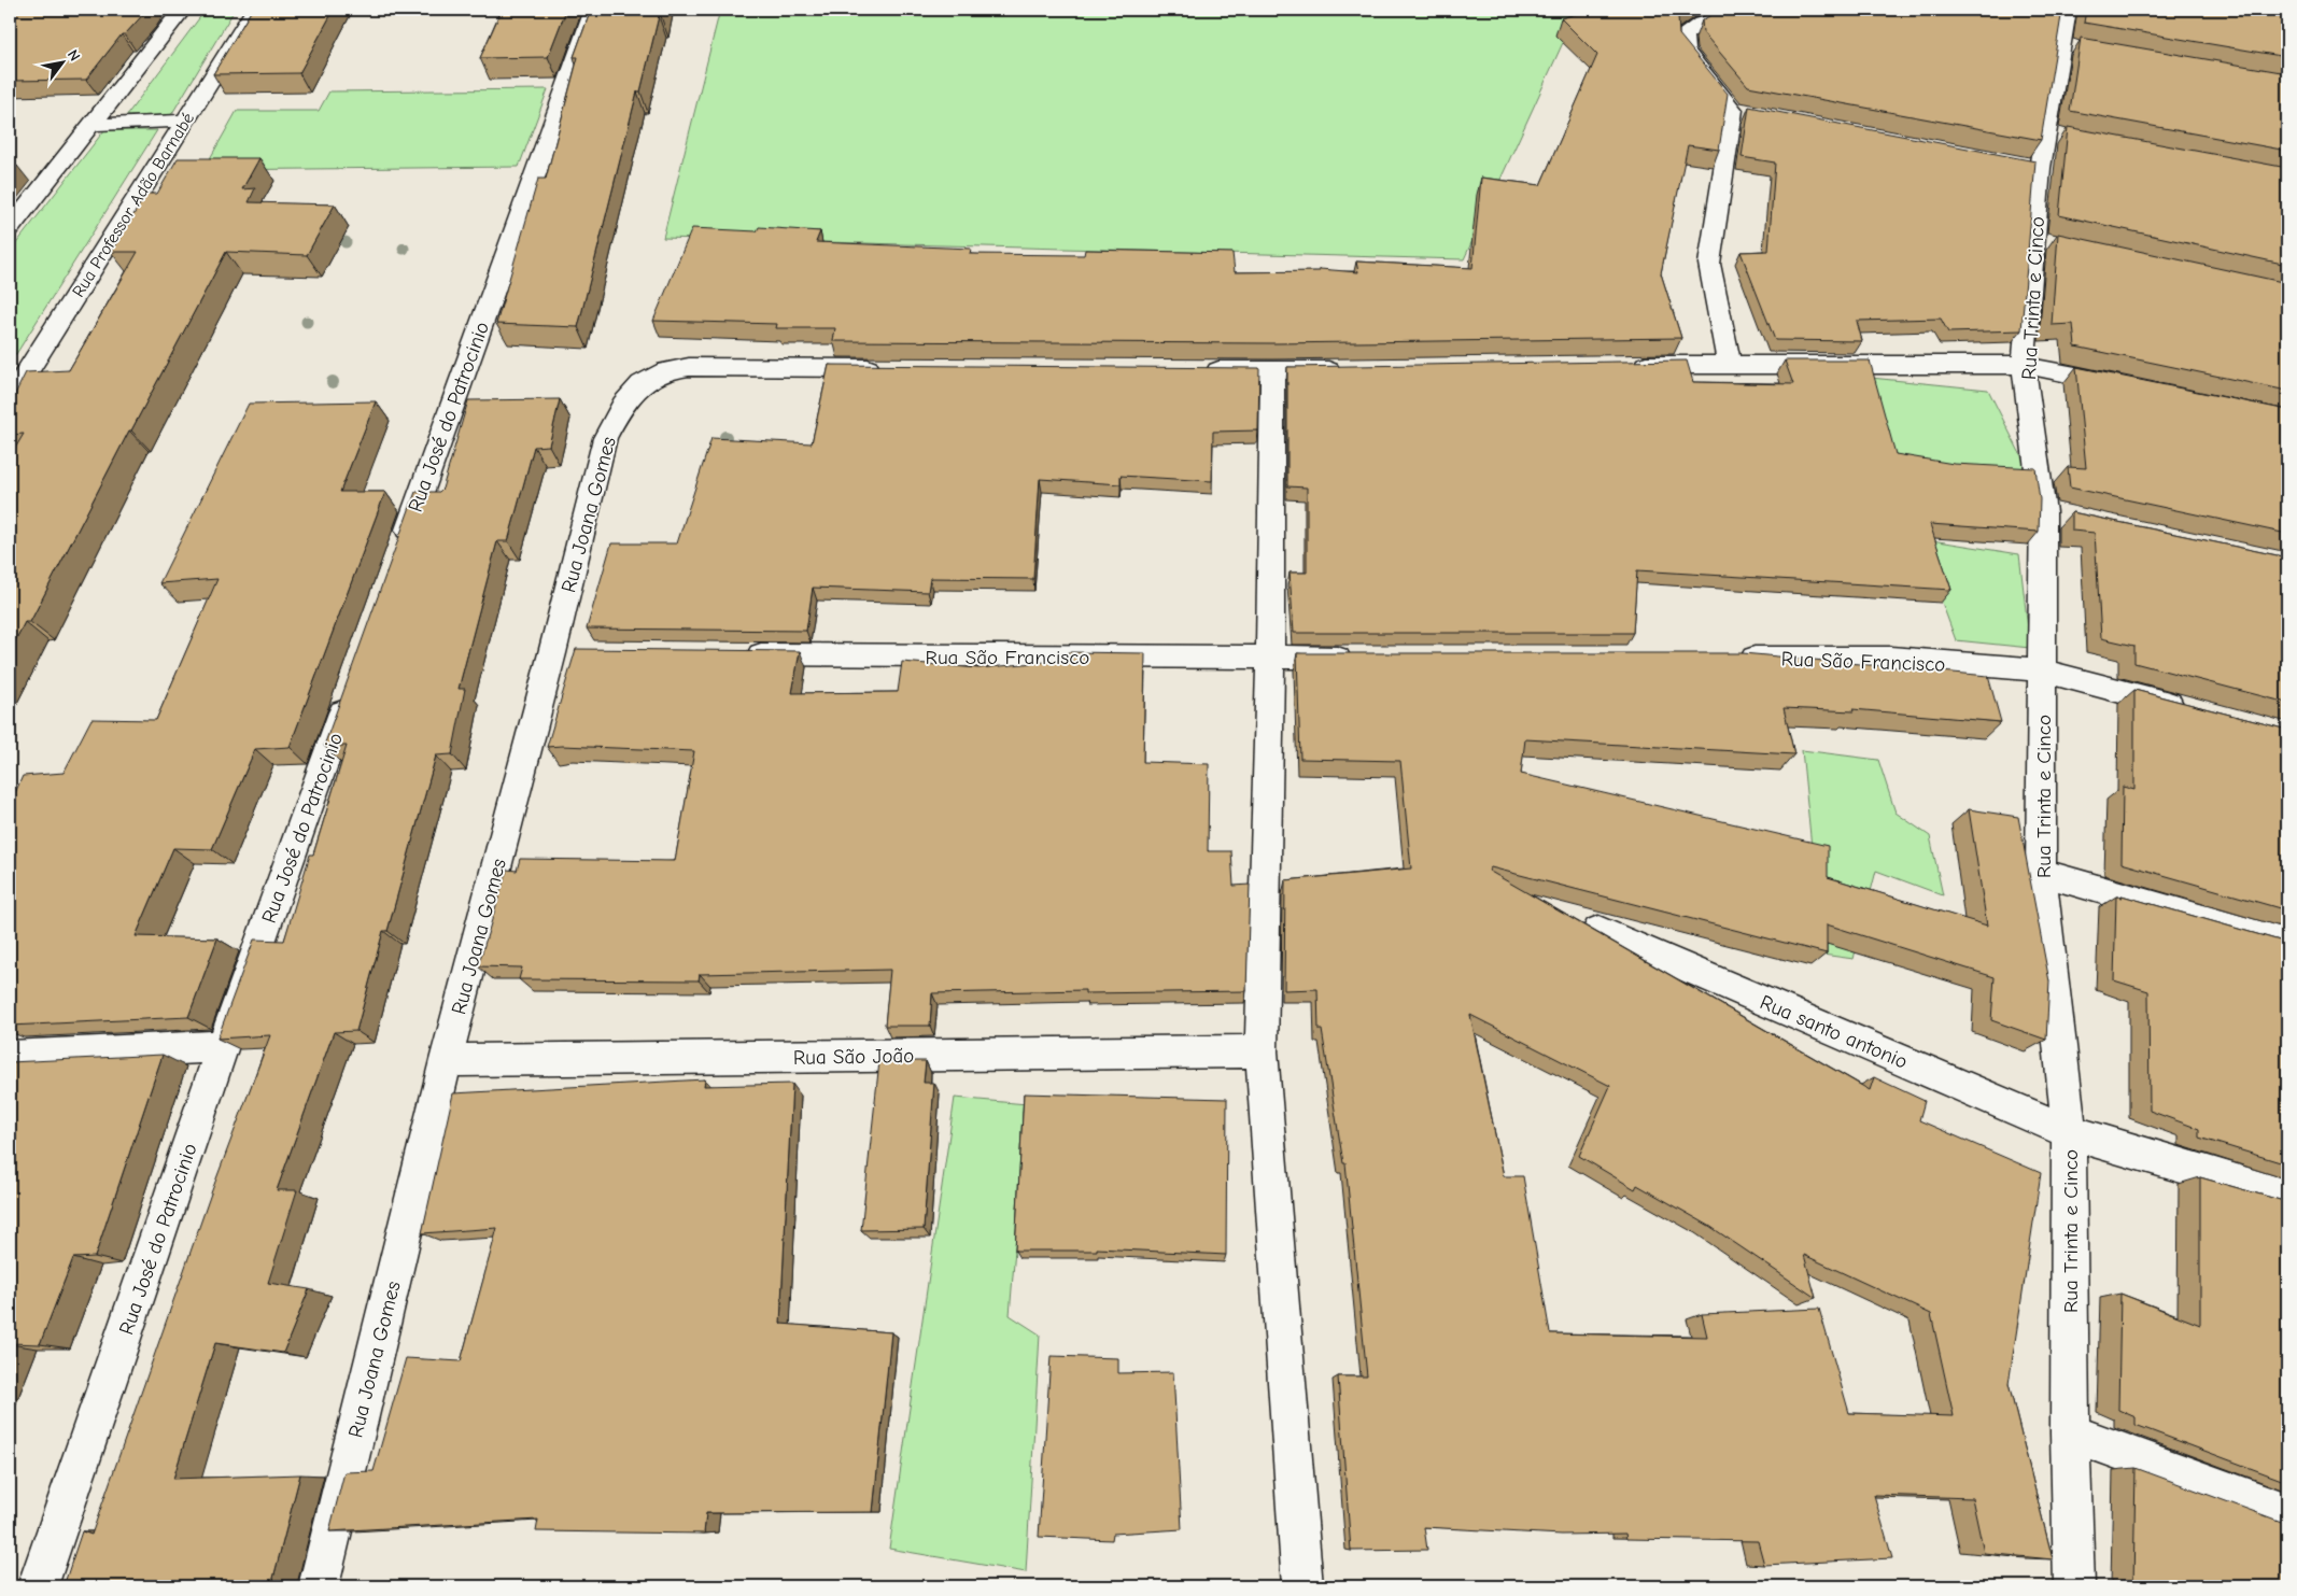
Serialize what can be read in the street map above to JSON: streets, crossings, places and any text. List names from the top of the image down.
{
  "streets": {
    "street": [
      "Rua Professor Adão Barnabé",
      "Rua Trinta e Cinco",
      "Rua José do Patrocinio",
      "Rua Joana Gomes",
      "Rua São Francisco",
      "Rua santo antonio",
      "Rua São João"
    ]
  },
  "crossings": [
    ["Rua Trinta e Cinco", "Rua São Francisco"],
    ["Rua Trinta e Cinco", "Rua santo antonio"],
    ["Rua Joana Gomes", "Rua São João"]
  ],
  "north": "top right"
}
